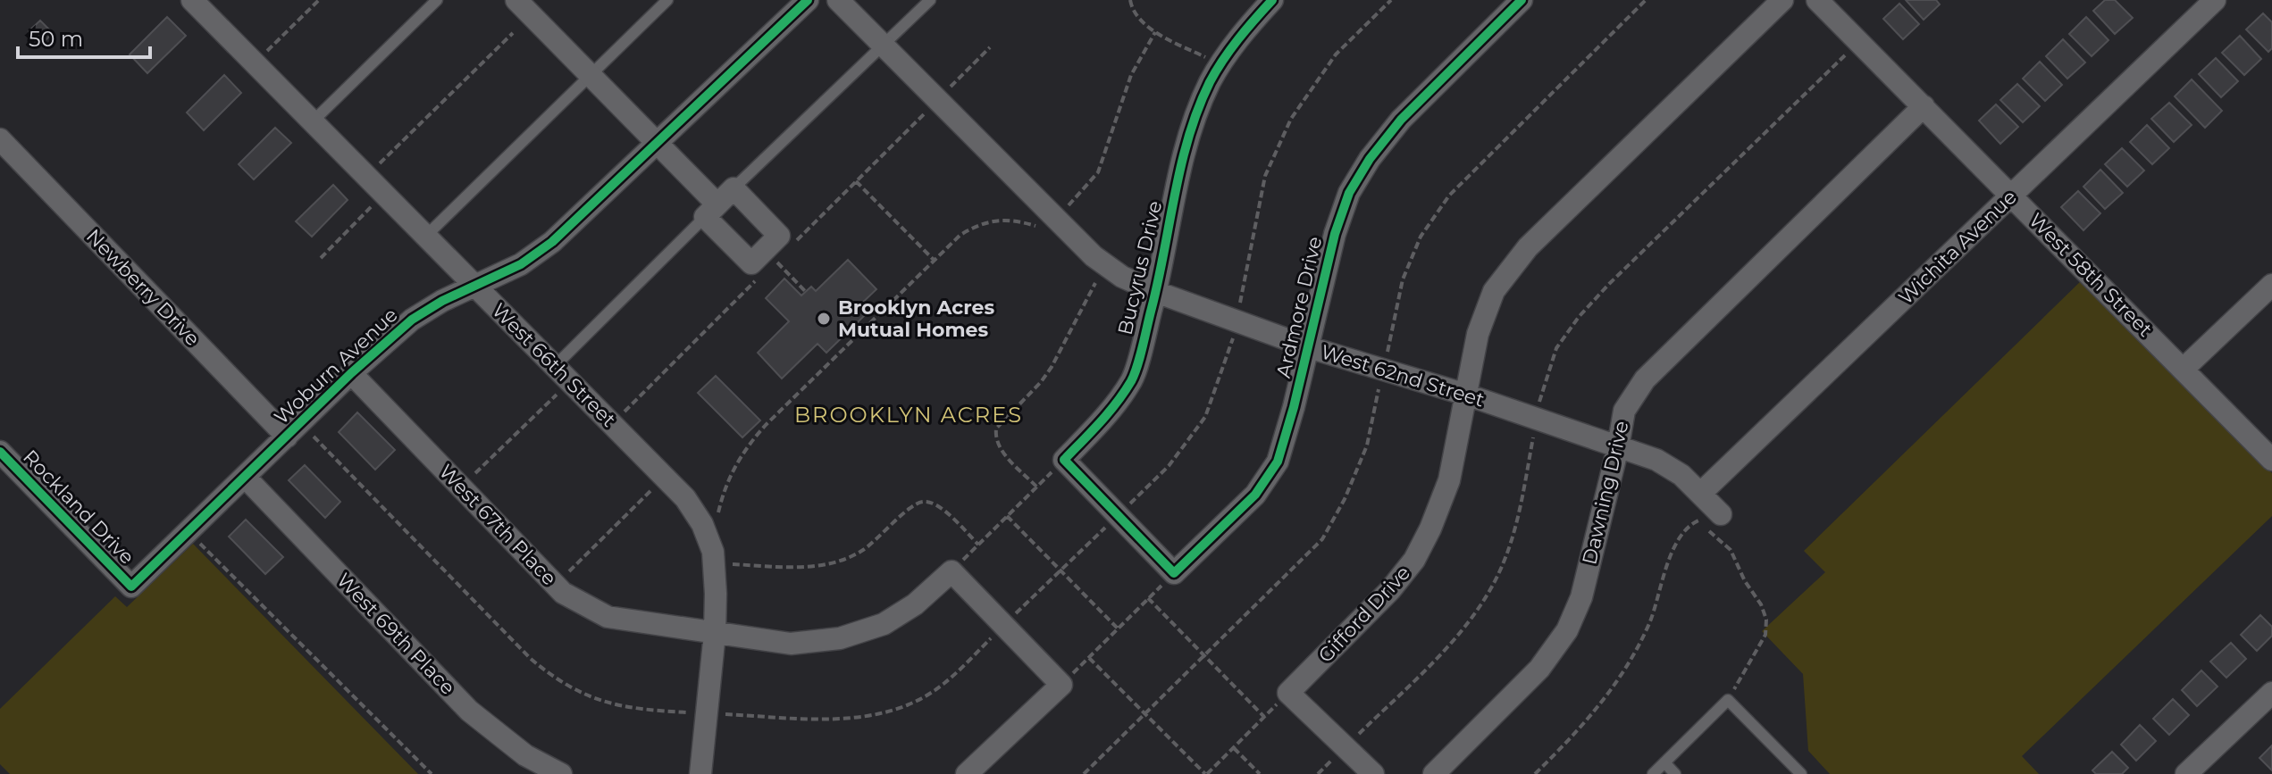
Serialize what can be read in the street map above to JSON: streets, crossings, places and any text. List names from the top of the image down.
{
  "streets": {
    "street": [
      "Wichita Avenue",
      "Bucyrus Drive",
      "West 58th Street",
      "Newberry Drive",
      "Ardmore Drive",
      "West 66th Street",
      "Woburn Avenue",
      "West 62nd Street",
      "Dawning Drive",
      "Rockland Drive",
      "West 67th Place",
      "Gifford Drive",
      "West 69th Place"
    ]
  },
  "crossings": [
    ["Wichita Avenue", "West 58th Street"],
    ["Wichita Avenue", "West 62nd Street"],
    ["Bucyrus Drive", "West 62nd Street"],
    ["West 58th Street", "Dawning Drive"],
    ["Newberry Drive", "Woburn Avenue"],
    ["Ardmore Drive", "West 62nd Street"],
    ["West 66th Street", "Woburn Avenue"],
    ["West 66th Street", "West 67th Place"],
    ["Woburn Avenue", "Rockland Drive"],
    ["Woburn Avenue", "West 67th Place"],
    ["Woburn Avenue", "West 69th Place"],
    ["West 62nd Street", "Dawning Drive"],
    ["West 62nd Street", "Gifford Drive"]
  ],
  "districts": ["BROOKLYN ACRES"],
  "places": ["Brooklyn Acres Mutual Homes"],
  "scale_bar": "50 m"
}
